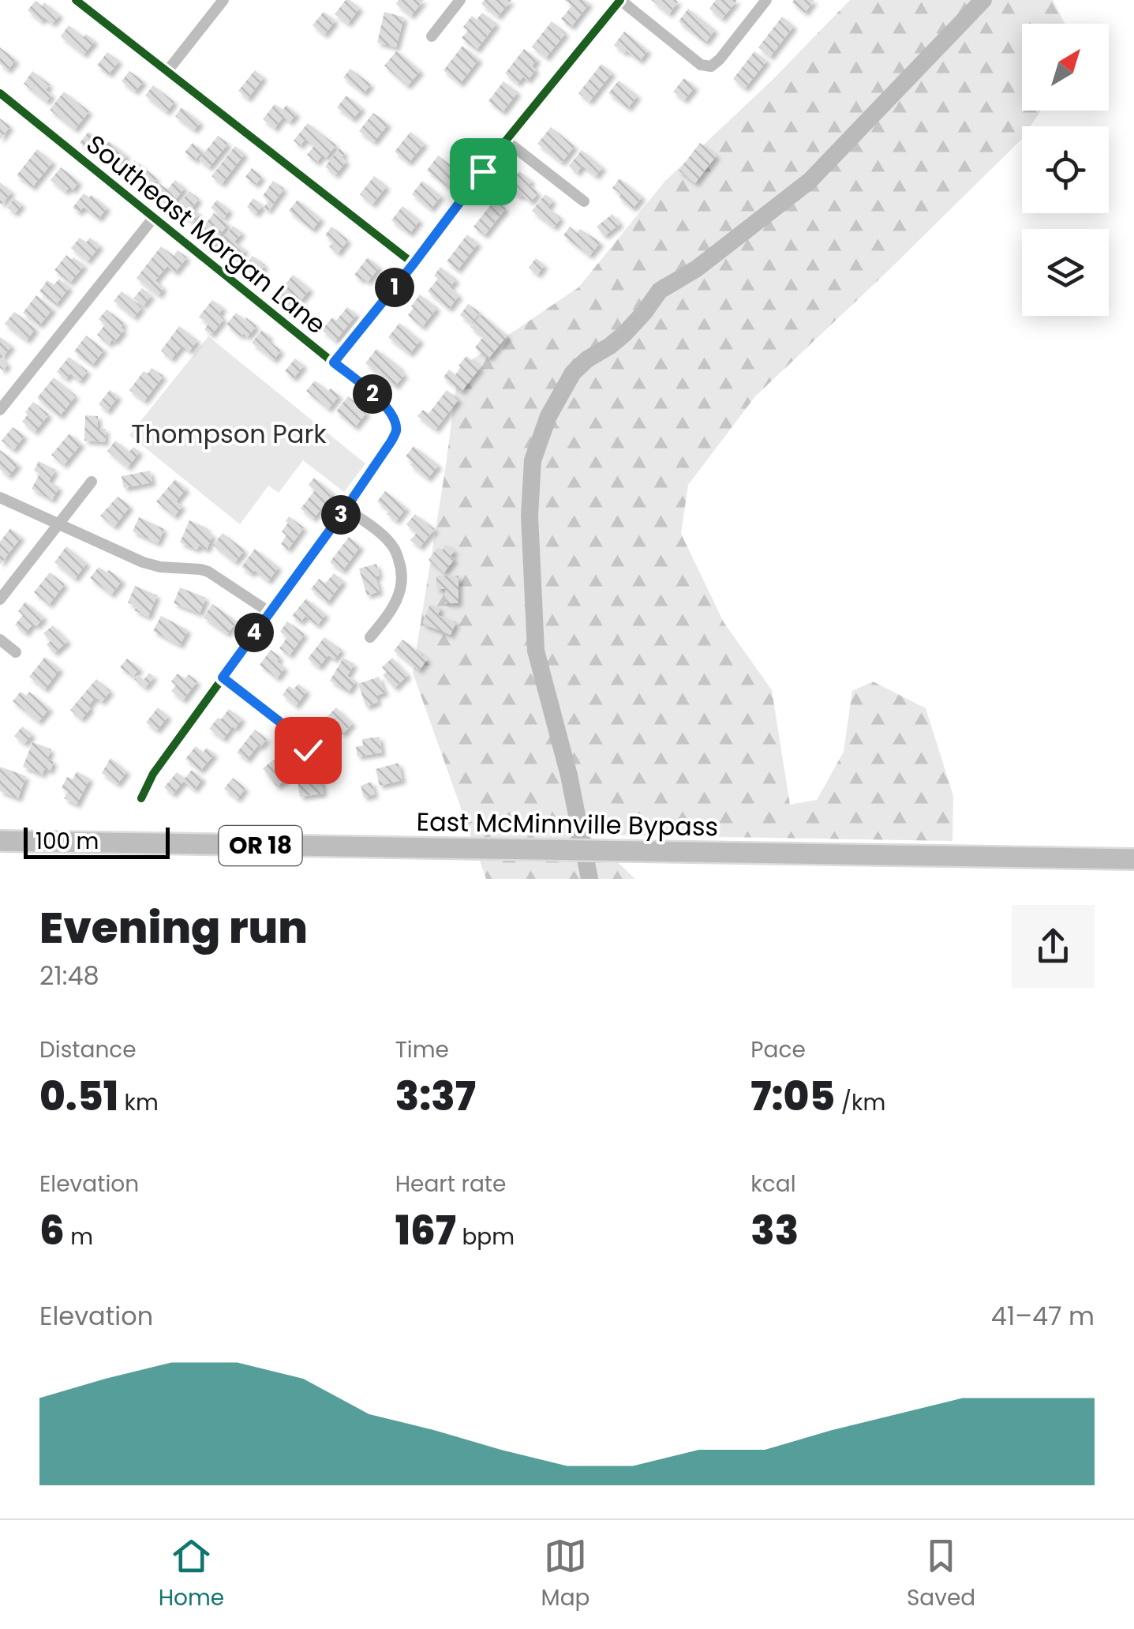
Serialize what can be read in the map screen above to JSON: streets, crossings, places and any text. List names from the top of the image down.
{
  "streets": {
    "highway": ["East McMinnville Bypass", "OR 18"],
    "street": ["Southeast Morgan Lane"]
  },
  "parks": ["Thompson Park"],
  "scale_bar": "100 m",
  "north": "top right",
  "page": {
    "pins": [
      "1",
      "2",
      "3",
      "4"
    ],
    "scale": "100 m",
    "heading": ["Evening run", "21:48"],
    "stats": [
      ["Distance", "0.51 km"],
      ["Time", "3:37"],
      ["Pace", "7:05 /km"],
      ["Elevation", "6 m"],
      ["Heart rate", "167 bpm"],
      ["kcal", "33"]
    ],
    "chart": ["Elevation", "41–47 m"],
    "tabs": ["Home", "Map", "Saved"]
  }
}
